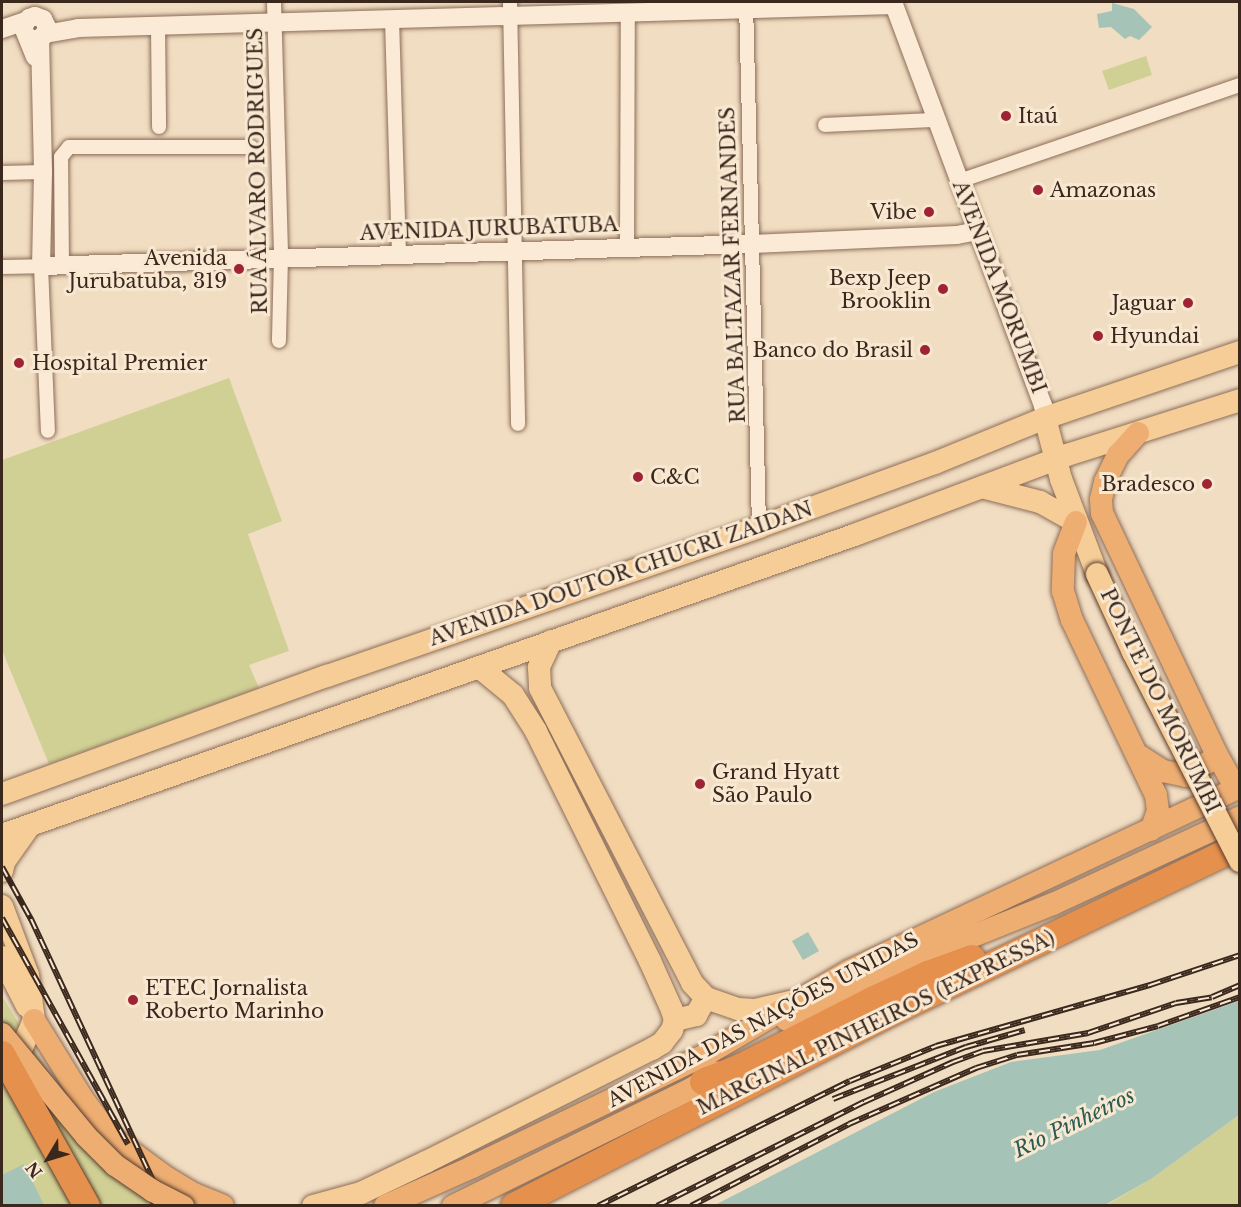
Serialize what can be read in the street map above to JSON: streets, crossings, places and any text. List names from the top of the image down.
{
  "streets": {
    "highway": ["AVENIDA DAS NAÇÕES UNIDAS", "MARGINAL PINHEIROS (EXPRESSA)"],
    "main road": ["AVENIDA MORUMBI", "AVENIDA DOUTOR CHUCRI ZAIDAN", "PONTE DO MORUMBI"],
    "street": ["RUA ÁLVARO RODRIGUES", "AVENIDA JURUBATUBA", "RUA BALTAZAR FERNANDES"]
  },
  "crossings": [
    ["RUA ÁLVARO RODRIGUES", "AVENIDA JURUBATUBA"],
    ["AVENIDA JURUBATUBA", "RUA BALTAZAR FERNANDES"],
    ["AVENIDA JURUBATUBA", "AVENIDA MORUMBI"],
    ["RUA BALTAZAR FERNANDES", "AVENIDA DOUTOR CHUCRI ZAIDAN"],
    ["AVENIDA MORUMBI", "AVENIDA DOUTOR CHUCRI ZAIDAN"],
    ["AVENIDA MORUMBI", "PONTE DO MORUMBI"]
  ],
  "water": ["Rio Pinheiros"],
  "places": [
    "Itaú",
    "Amazonas",
    "Vibe",
    "Avenida Jurubatuba, 319",
    "Bexp Jeep Brooklin",
    "Jaguar",
    "Hyundai",
    "Banco do Brasil",
    "Hospital Premier",
    "C&C",
    "Bradesco",
    "Grand Hyatt São Paulo",
    "ETEC Jornalista Roberto Marinho"
  ],
  "north": "bottom left"
}
